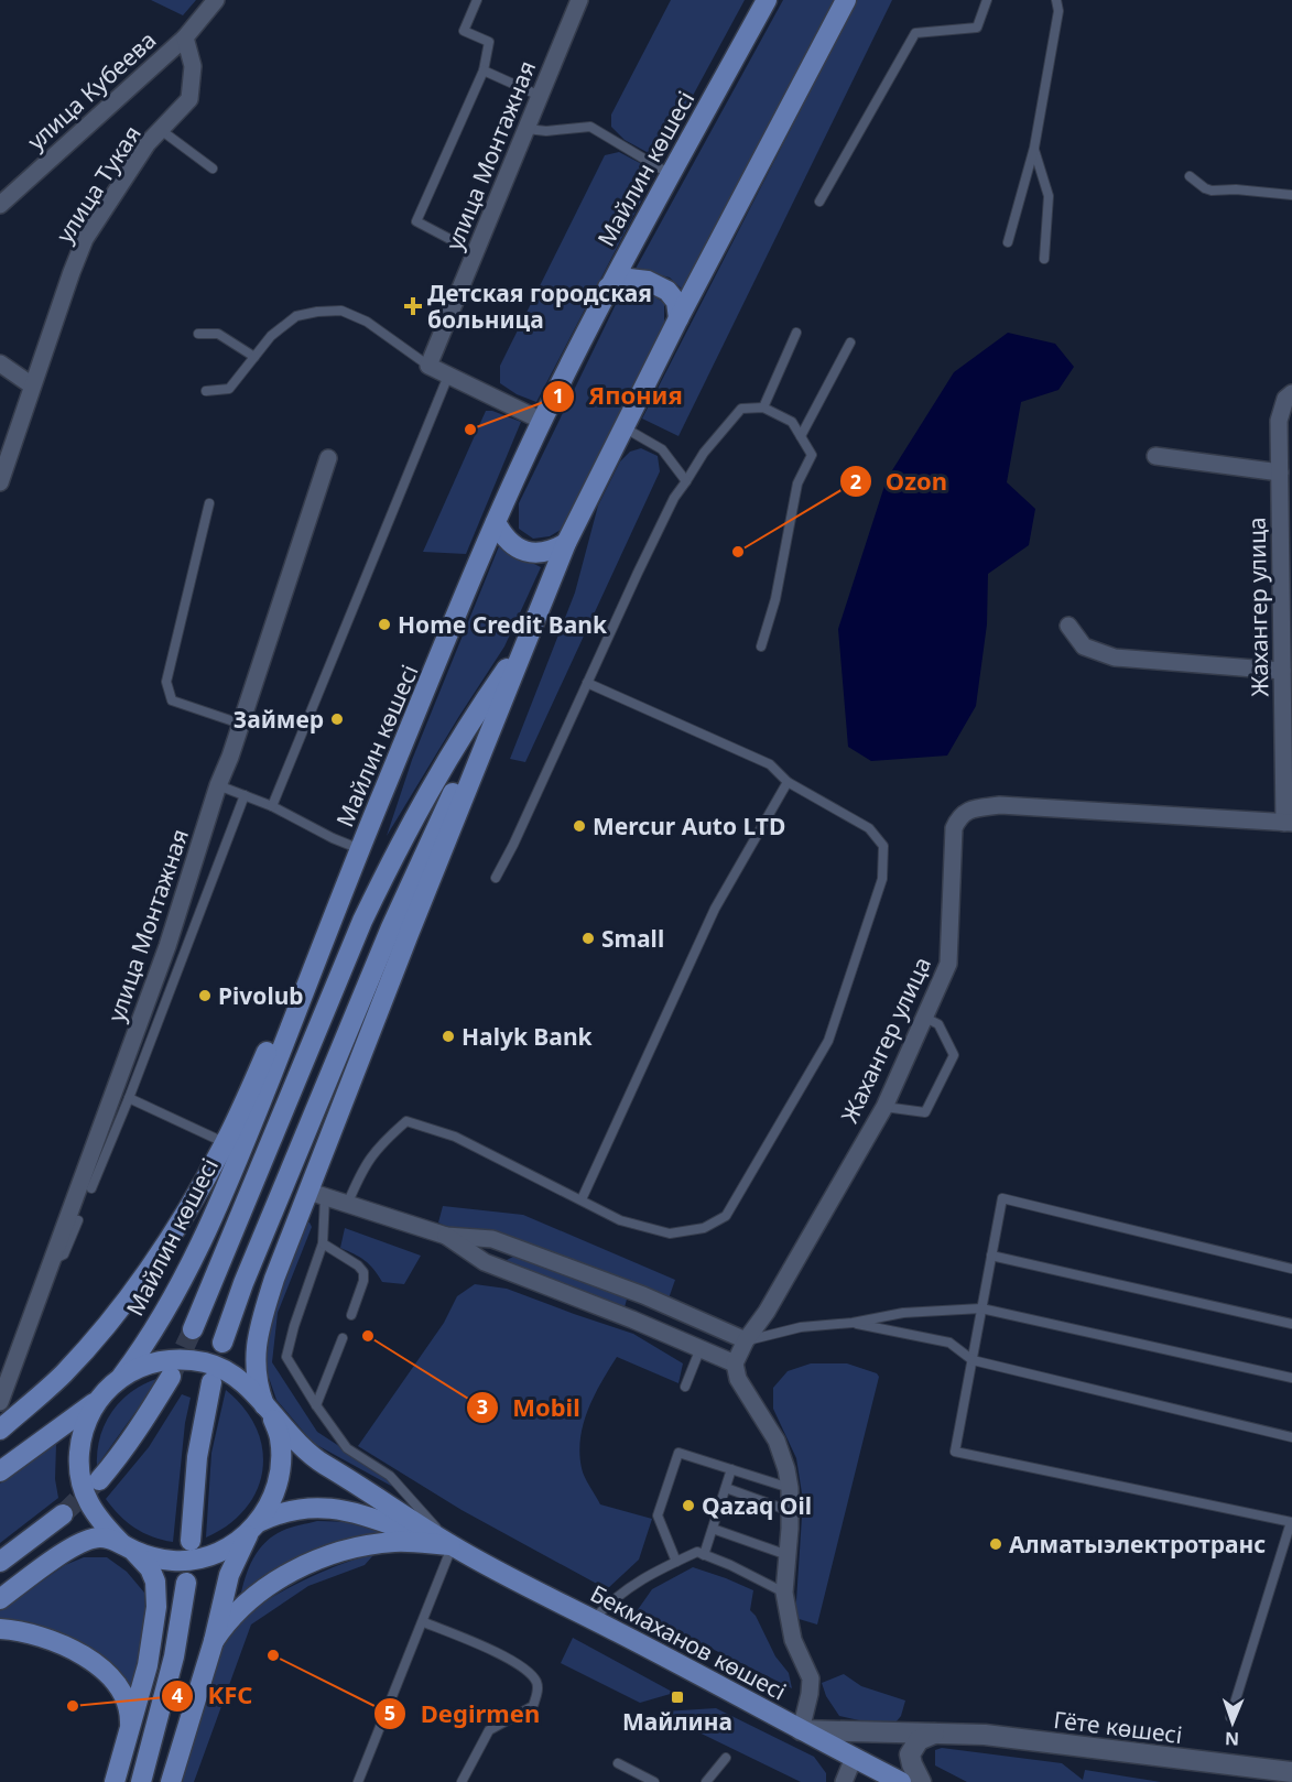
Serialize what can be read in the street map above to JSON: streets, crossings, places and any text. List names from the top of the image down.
{
  "streets": {
    "main road": ["Майлин көшесі", "Бекмаханов көшесі", "Гёте көшесі"],
    "street": [
      "улица Кубеева",
      "улица Монтажная",
      "улица Тукая",
      "Жахангер улица"
    ]
  },
  "crossings": [
    ["улица Кубеева", "улица Тукая"],
    ["Майлин көшесі", "Бекмаханов көшесі"],
    ["Бекмаханов көшесі", "Гёте көшесі"]
  ],
  "places": {
    "health": ["Детская городская больница"],
    "other": [
      "Япония",
      "Ozon",
      "Home Credit Bank",
      "Займер",
      "Mercur Auto LTD",
      "Small",
      "Pivolub",
      "Halyk Bank",
      "Mobil",
      "Qazaq Oil",
      "Алматыэлектротранс",
      "Degirmen",
      "KFC"
    ],
    "transit": ["Майлина"]
  },
  "north": "bottom"
}
